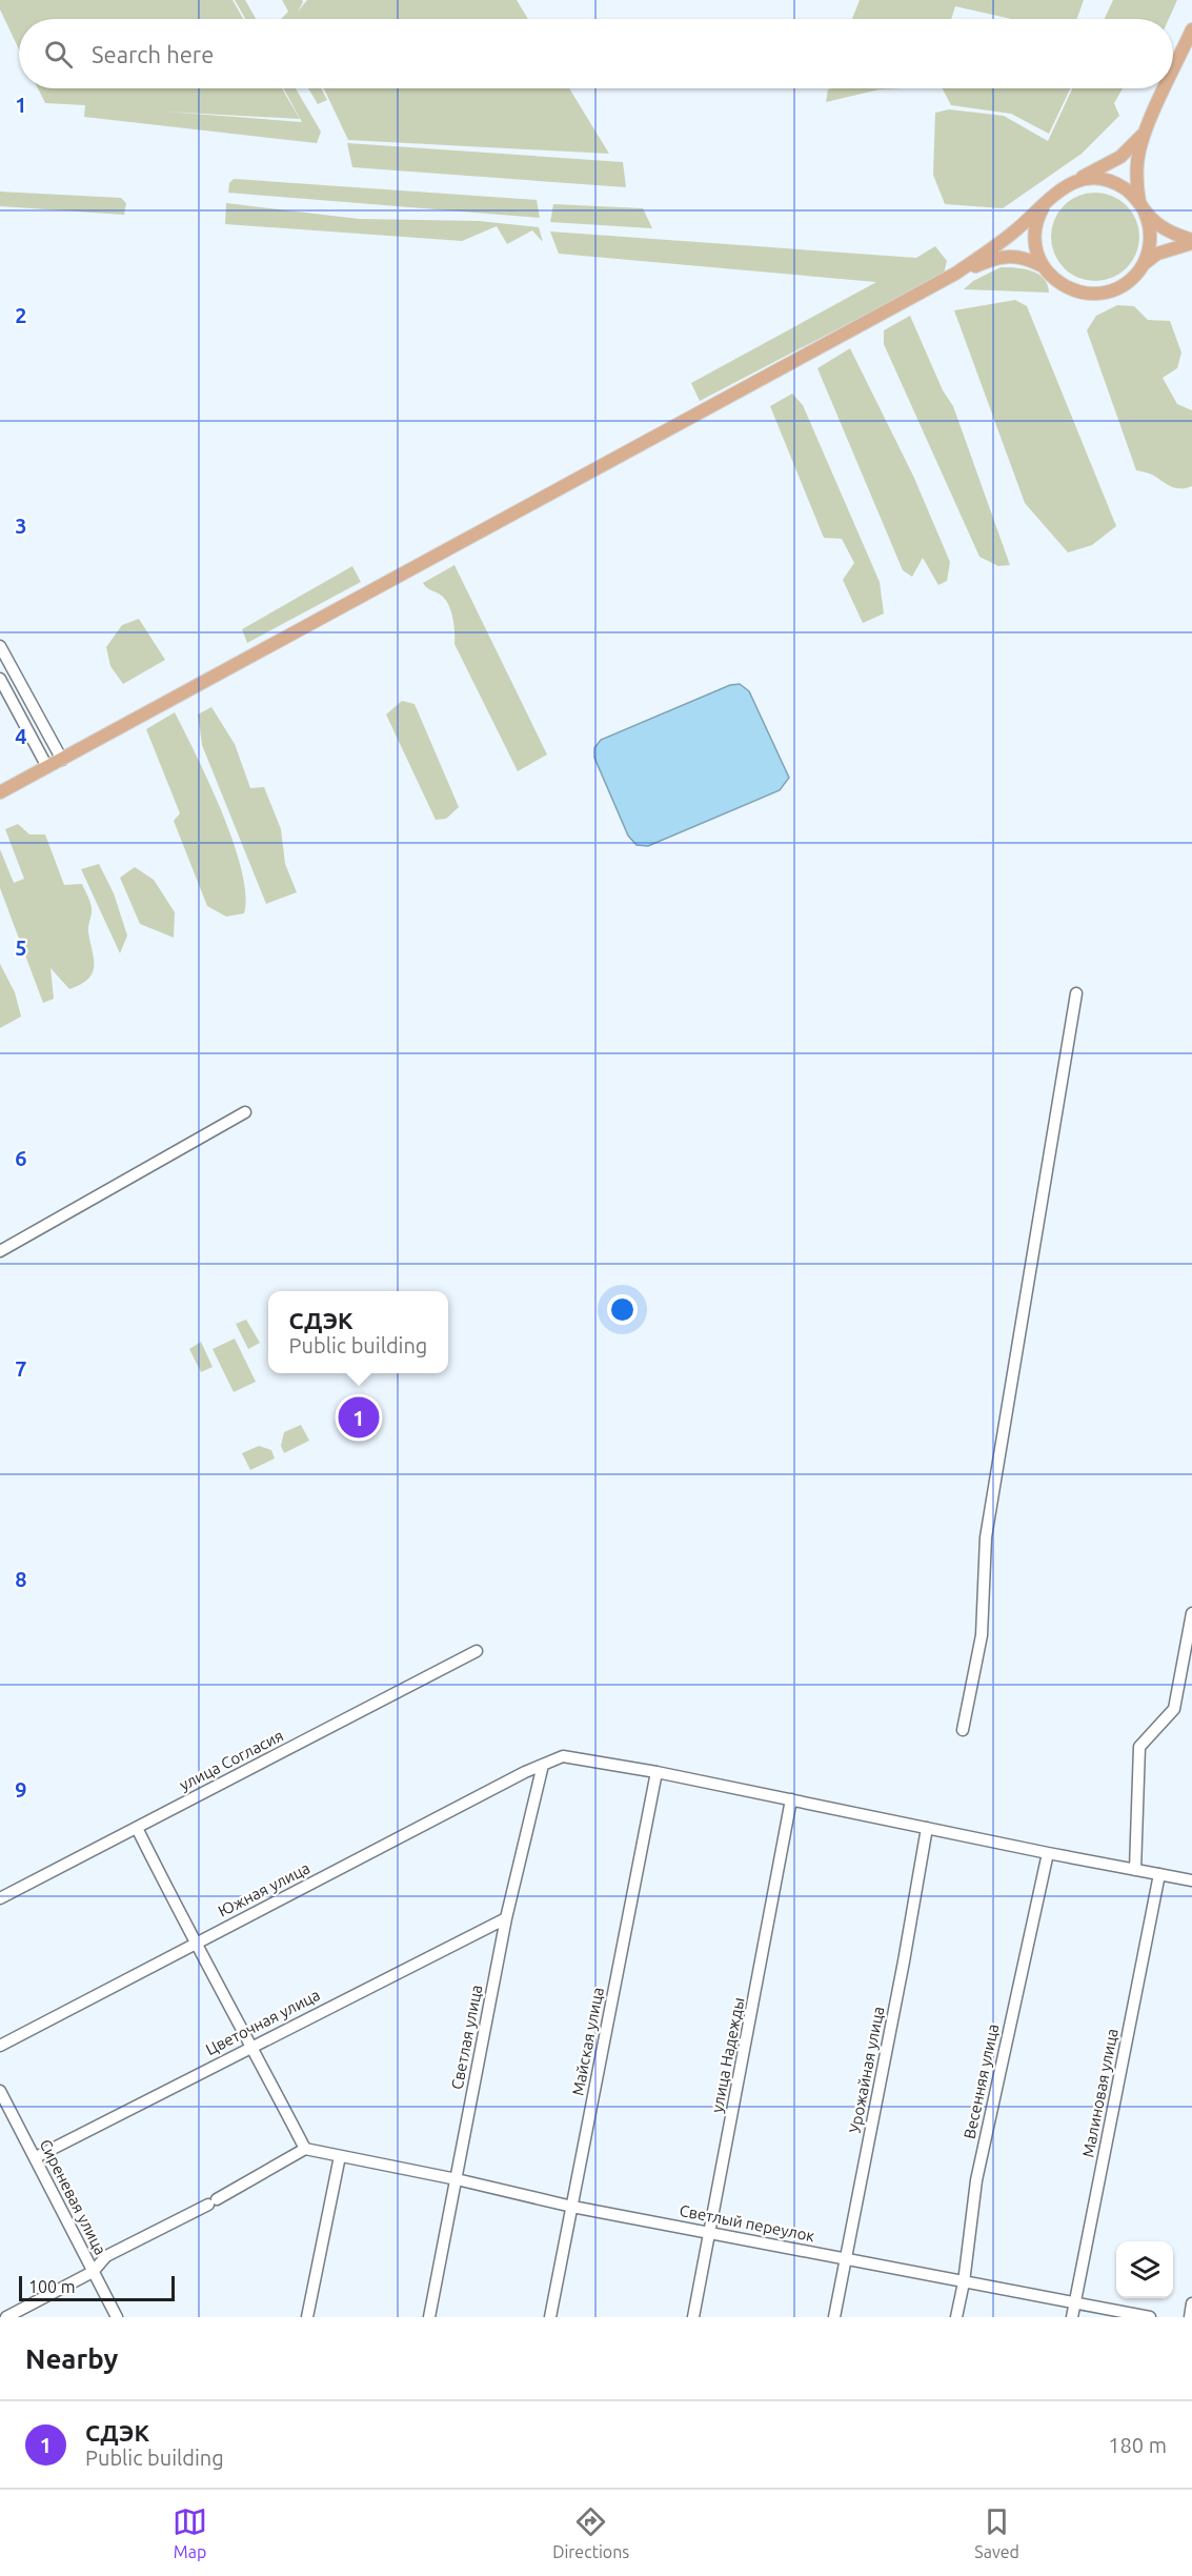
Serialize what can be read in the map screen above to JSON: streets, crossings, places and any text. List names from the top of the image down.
{
  "streets": {
    "street": [
      "улица Согласия",
      "Южная улица",
      "Цветочная улица",
      "Светлая улица",
      "Майская улица",
      "улица Надежды",
      "Урожайная улица",
      "Весенняя улица",
      "Малиновая улица",
      "Сиреневая улица",
      "Светлый переулок"
    ]
  },
  "crossings": [
    ["Южная улица", "Светлая улица"],
    ["Южная улица", "Майская улица"],
    ["Южная улица", "улица Надежды"],
    ["Южная улица", "Урожайная улица"],
    ["Южная улица", "Весенняя улица"],
    ["Южная улица", "Малиновая улица"],
    ["Цветочная улица", "Светлая улица"],
    ["Цветочная улица", "Сиреневая улица"],
    ["Светлая улица", "Светлый переулок"],
    ["Майская улица", "Светлый переулок"],
    ["улица Надежды", "Светлый переулок"],
    ["Урожайная улица", "Светлый переулок"],
    ["Весенняя улица", "Светлый переулок"],
    ["Малиновая улица", "Светлый переулок"]
  ],
  "scale_bar": "100 m",
  "page": {
    "search": "Search here",
    "popup": ["СДЭК", "Public building"],
    "pins": "1",
    "scale": "100 m",
    "heading": "Nearby",
    "list": [
      {
        "mark": "1",
        "name": "СДЭК",
        "note": "Public building",
        "value": "180 m"
      }
    ],
    "nav": ["Map", "Directions", "Saved"]
  },
  "grid": {
    "rows": [
      "1",
      "2",
      "3",
      "4",
      "5",
      "6",
      "7",
      "8",
      "9"
    ]
  }
}
